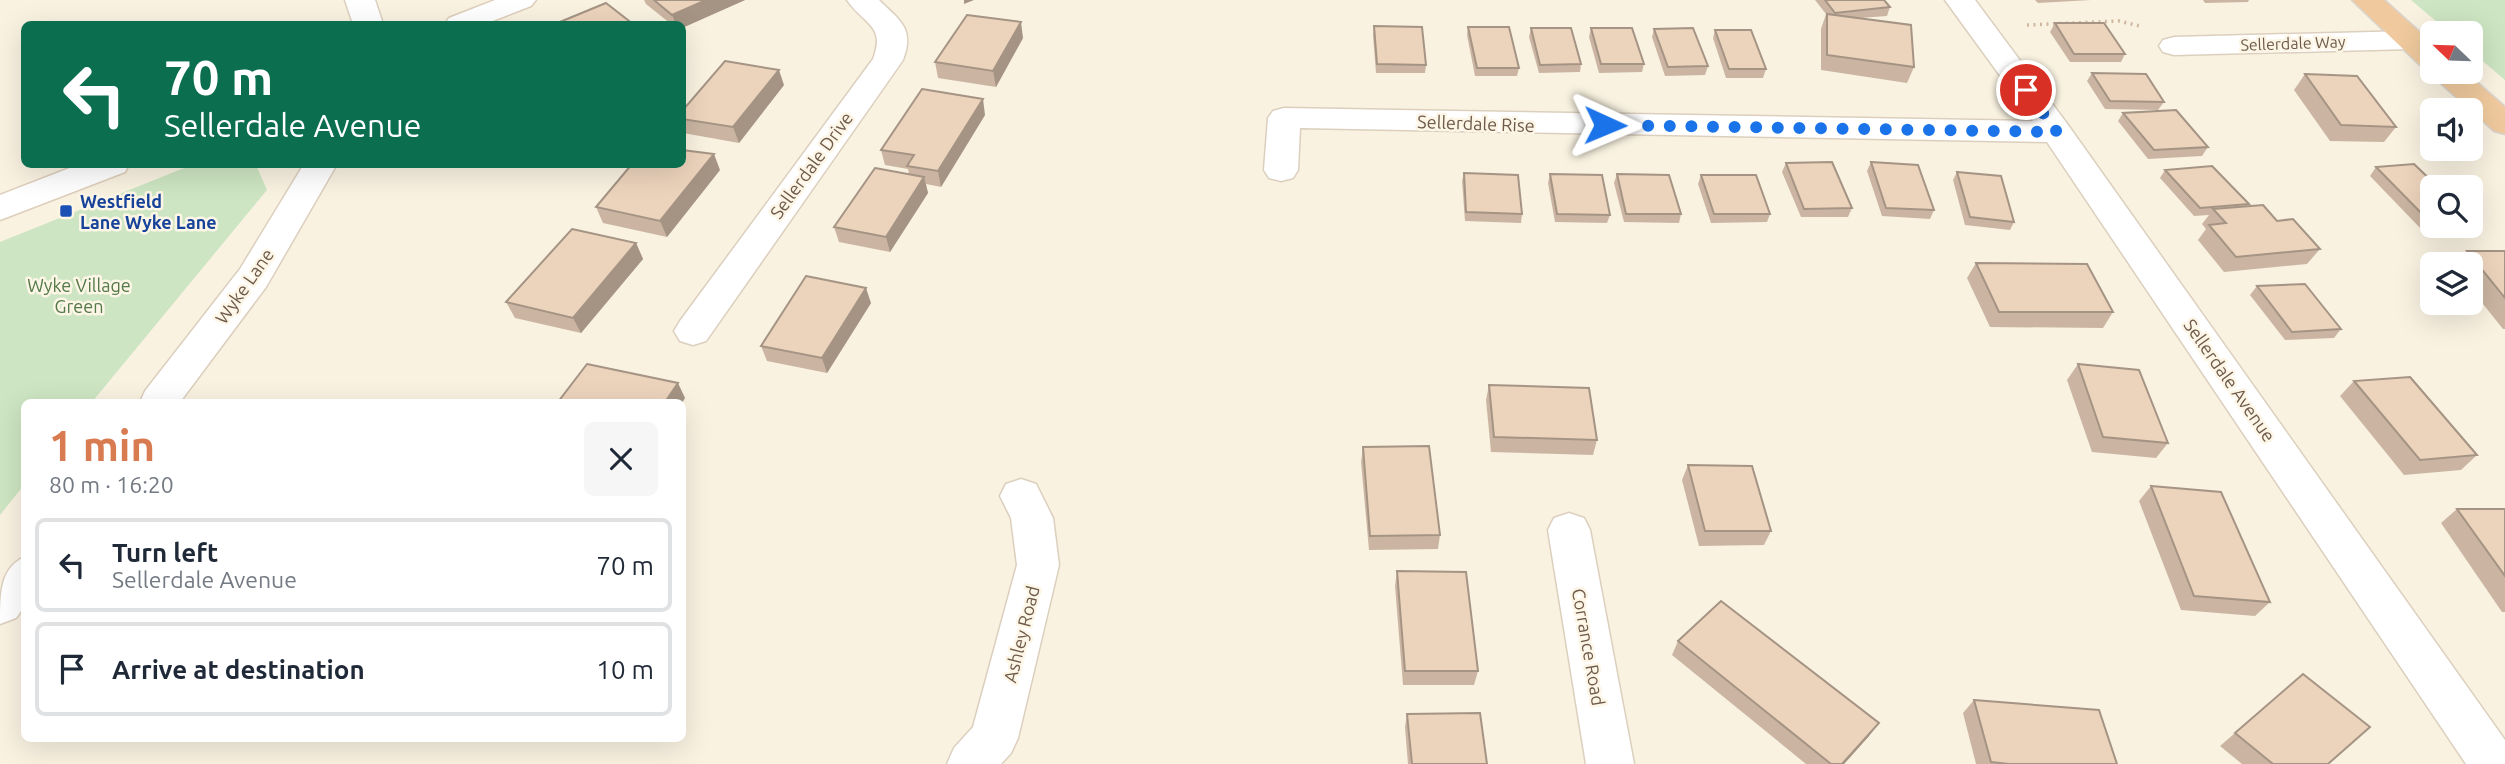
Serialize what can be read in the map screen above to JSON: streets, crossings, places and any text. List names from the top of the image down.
{
  "streets": {
    "street": [
      "Sellerdale Way",
      "Sellerdale Rise",
      "Sellerdale Drive",
      "Wyke Lane",
      "Sellerdale Avenue",
      "Ashley Road",
      "Corrance Road"
    ]
  },
  "crossings": [
    ["Sellerdale Rise", "Sellerdale Avenue"]
  ],
  "parks": ["Wyke Village Green"],
  "places": {
    "transit": ["Westfield Lane Wyke Lane"]
  },
  "north": "top left",
  "page": {
    "turn": ["70 m", "Sellerdale Avenue"],
    "heading": ["1 min", "80 m · 16:20"],
    "list": [
      {
        "name": "Turn left",
        "note": "Sellerdale Avenue",
        "value": "70 m"
      },
      {
        "name": "Arrive at destination",
        "value": "10 m"
      }
    ]
  }
}
